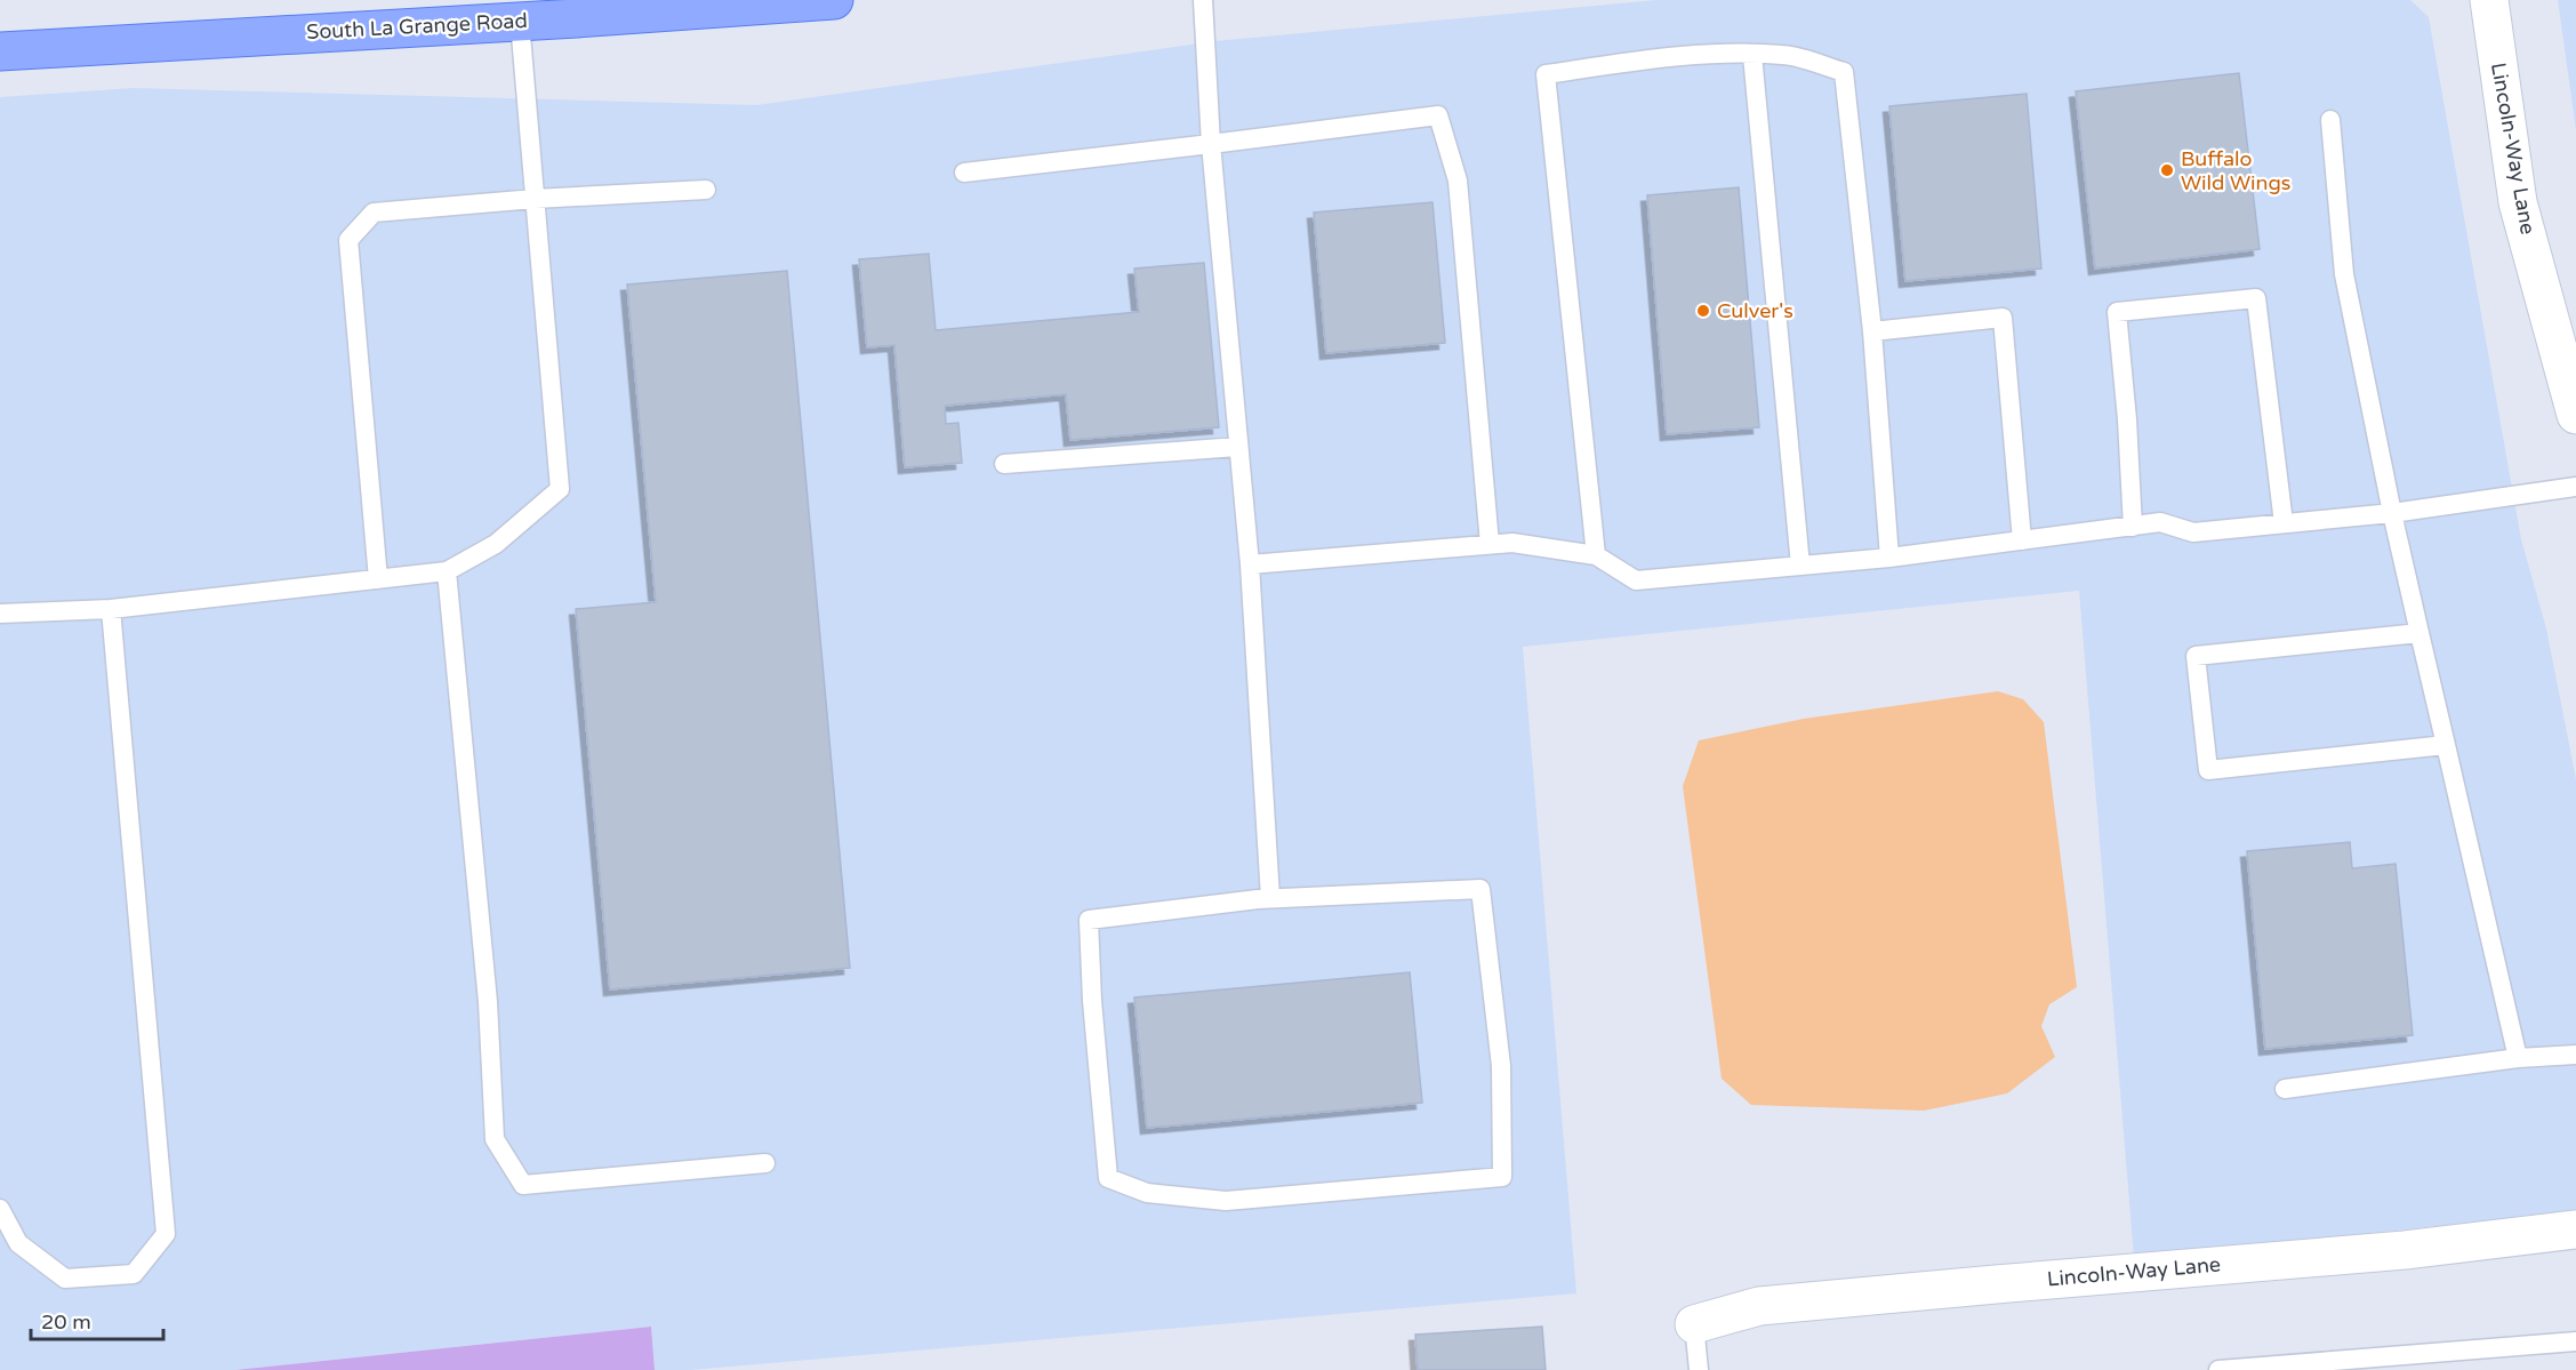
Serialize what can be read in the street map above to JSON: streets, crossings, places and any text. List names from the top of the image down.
{
  "streets": {
    "main road": ["South La Grange Road"],
    "street": ["Lincoln-Way Lane"]
  },
  "places": ["Buffalo Wild Wings", "Culver's"],
  "scale_bar": "20 m"
}
